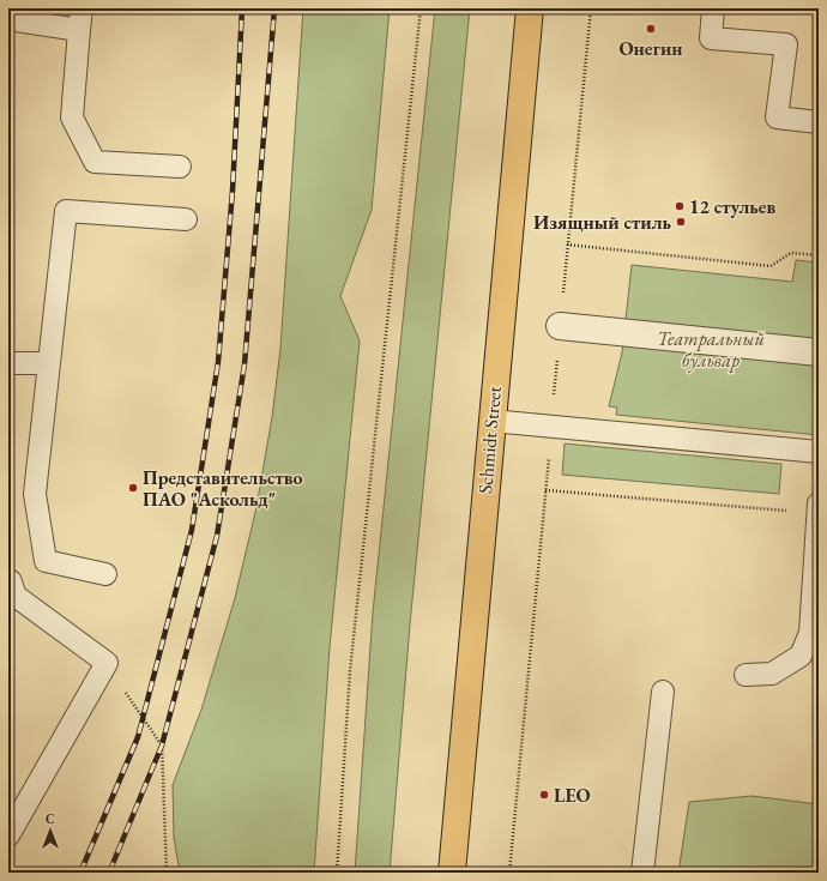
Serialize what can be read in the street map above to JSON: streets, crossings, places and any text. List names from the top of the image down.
{
  "streets": {
    "main road": ["Schmidt Street"]
  },
  "parks": ["Театральный бульвар"],
  "places": [
    "Онегин",
    "12 стульев",
    "Изящный стиль",
    "Представительство ПАО \"Аскольд\"",
    "LEO"
  ],
  "north": "top"
}
